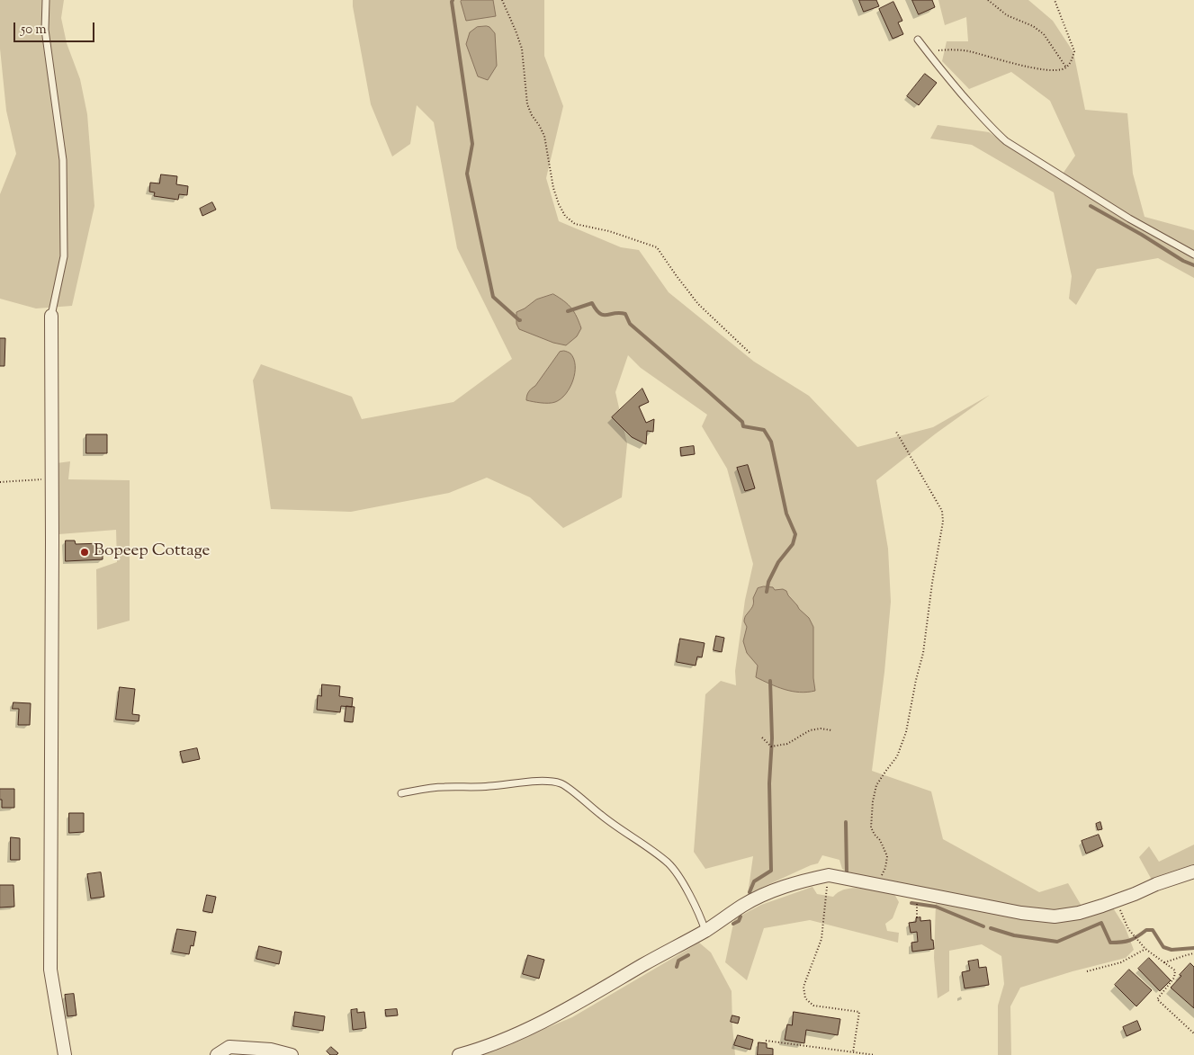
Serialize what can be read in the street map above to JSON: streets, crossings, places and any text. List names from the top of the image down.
{
  "places": ["Bopeep Cottage"],
  "scale_bar": "50 m"
}
